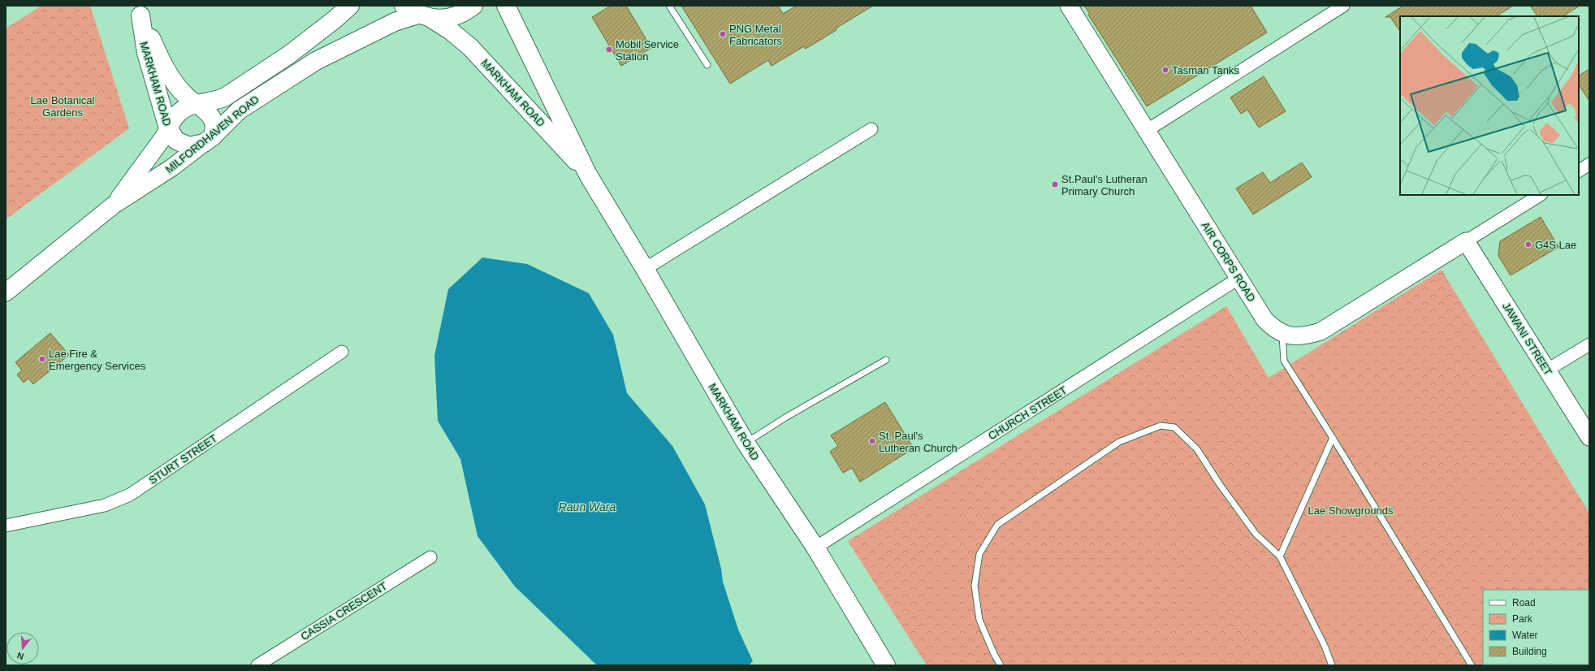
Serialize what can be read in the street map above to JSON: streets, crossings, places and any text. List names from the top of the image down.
{
  "streets": {
    "main road": ["MARKHAM ROAD", "MILFORDHAVEN ROAD"],
    "street": [
      "AIR CORPS ROAD",
      "JAWANI STREET",
      "CHURCH STREET",
      "STURT STREET",
      "CASSIA CRESCENT"
    ]
  },
  "crossings": [
    ["MARKHAM ROAD", "MILFORDHAVEN ROAD"],
    ["MARKHAM ROAD", "CHURCH STREET"],
    ["AIR CORPS ROAD", "JAWANI STREET"],
    ["AIR CORPS ROAD", "CHURCH STREET"]
  ],
  "water": ["Raun Wara"],
  "parks": ["Lae Botanical Gardens", "Lae Showgrounds"],
  "places": [
    "PNG Metal Fabricators",
    "Mobil Service Station",
    "Tasman Tanks",
    "St.Paul's Lutheran Primary Church",
    "G4S Lae",
    "Lae Fire & Emergency Services",
    "St. Paul's Lutheran Church"
  ],
  "legend": [
    "Road",
    "Park",
    "Water",
    "Building"
  ],
  "north": "bottom"
}
